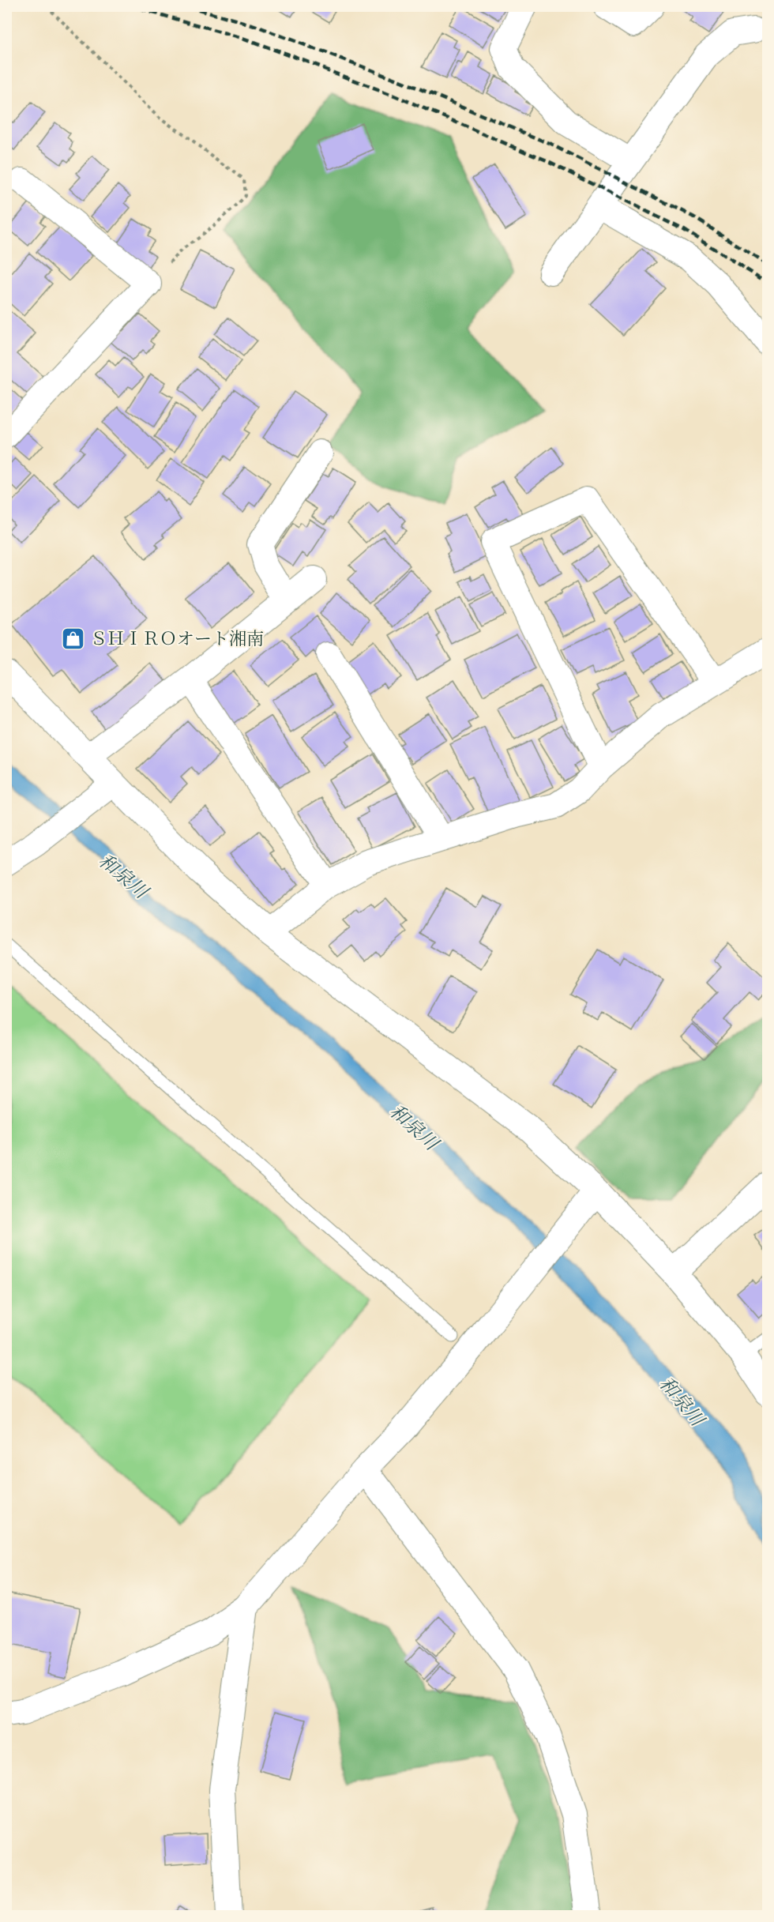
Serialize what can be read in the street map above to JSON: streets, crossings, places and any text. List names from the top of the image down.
{
  "water": ["和泉川"],
  "places": {
    "shop": ["ＳＨＩＲＯオート湘南"]
  }
}
